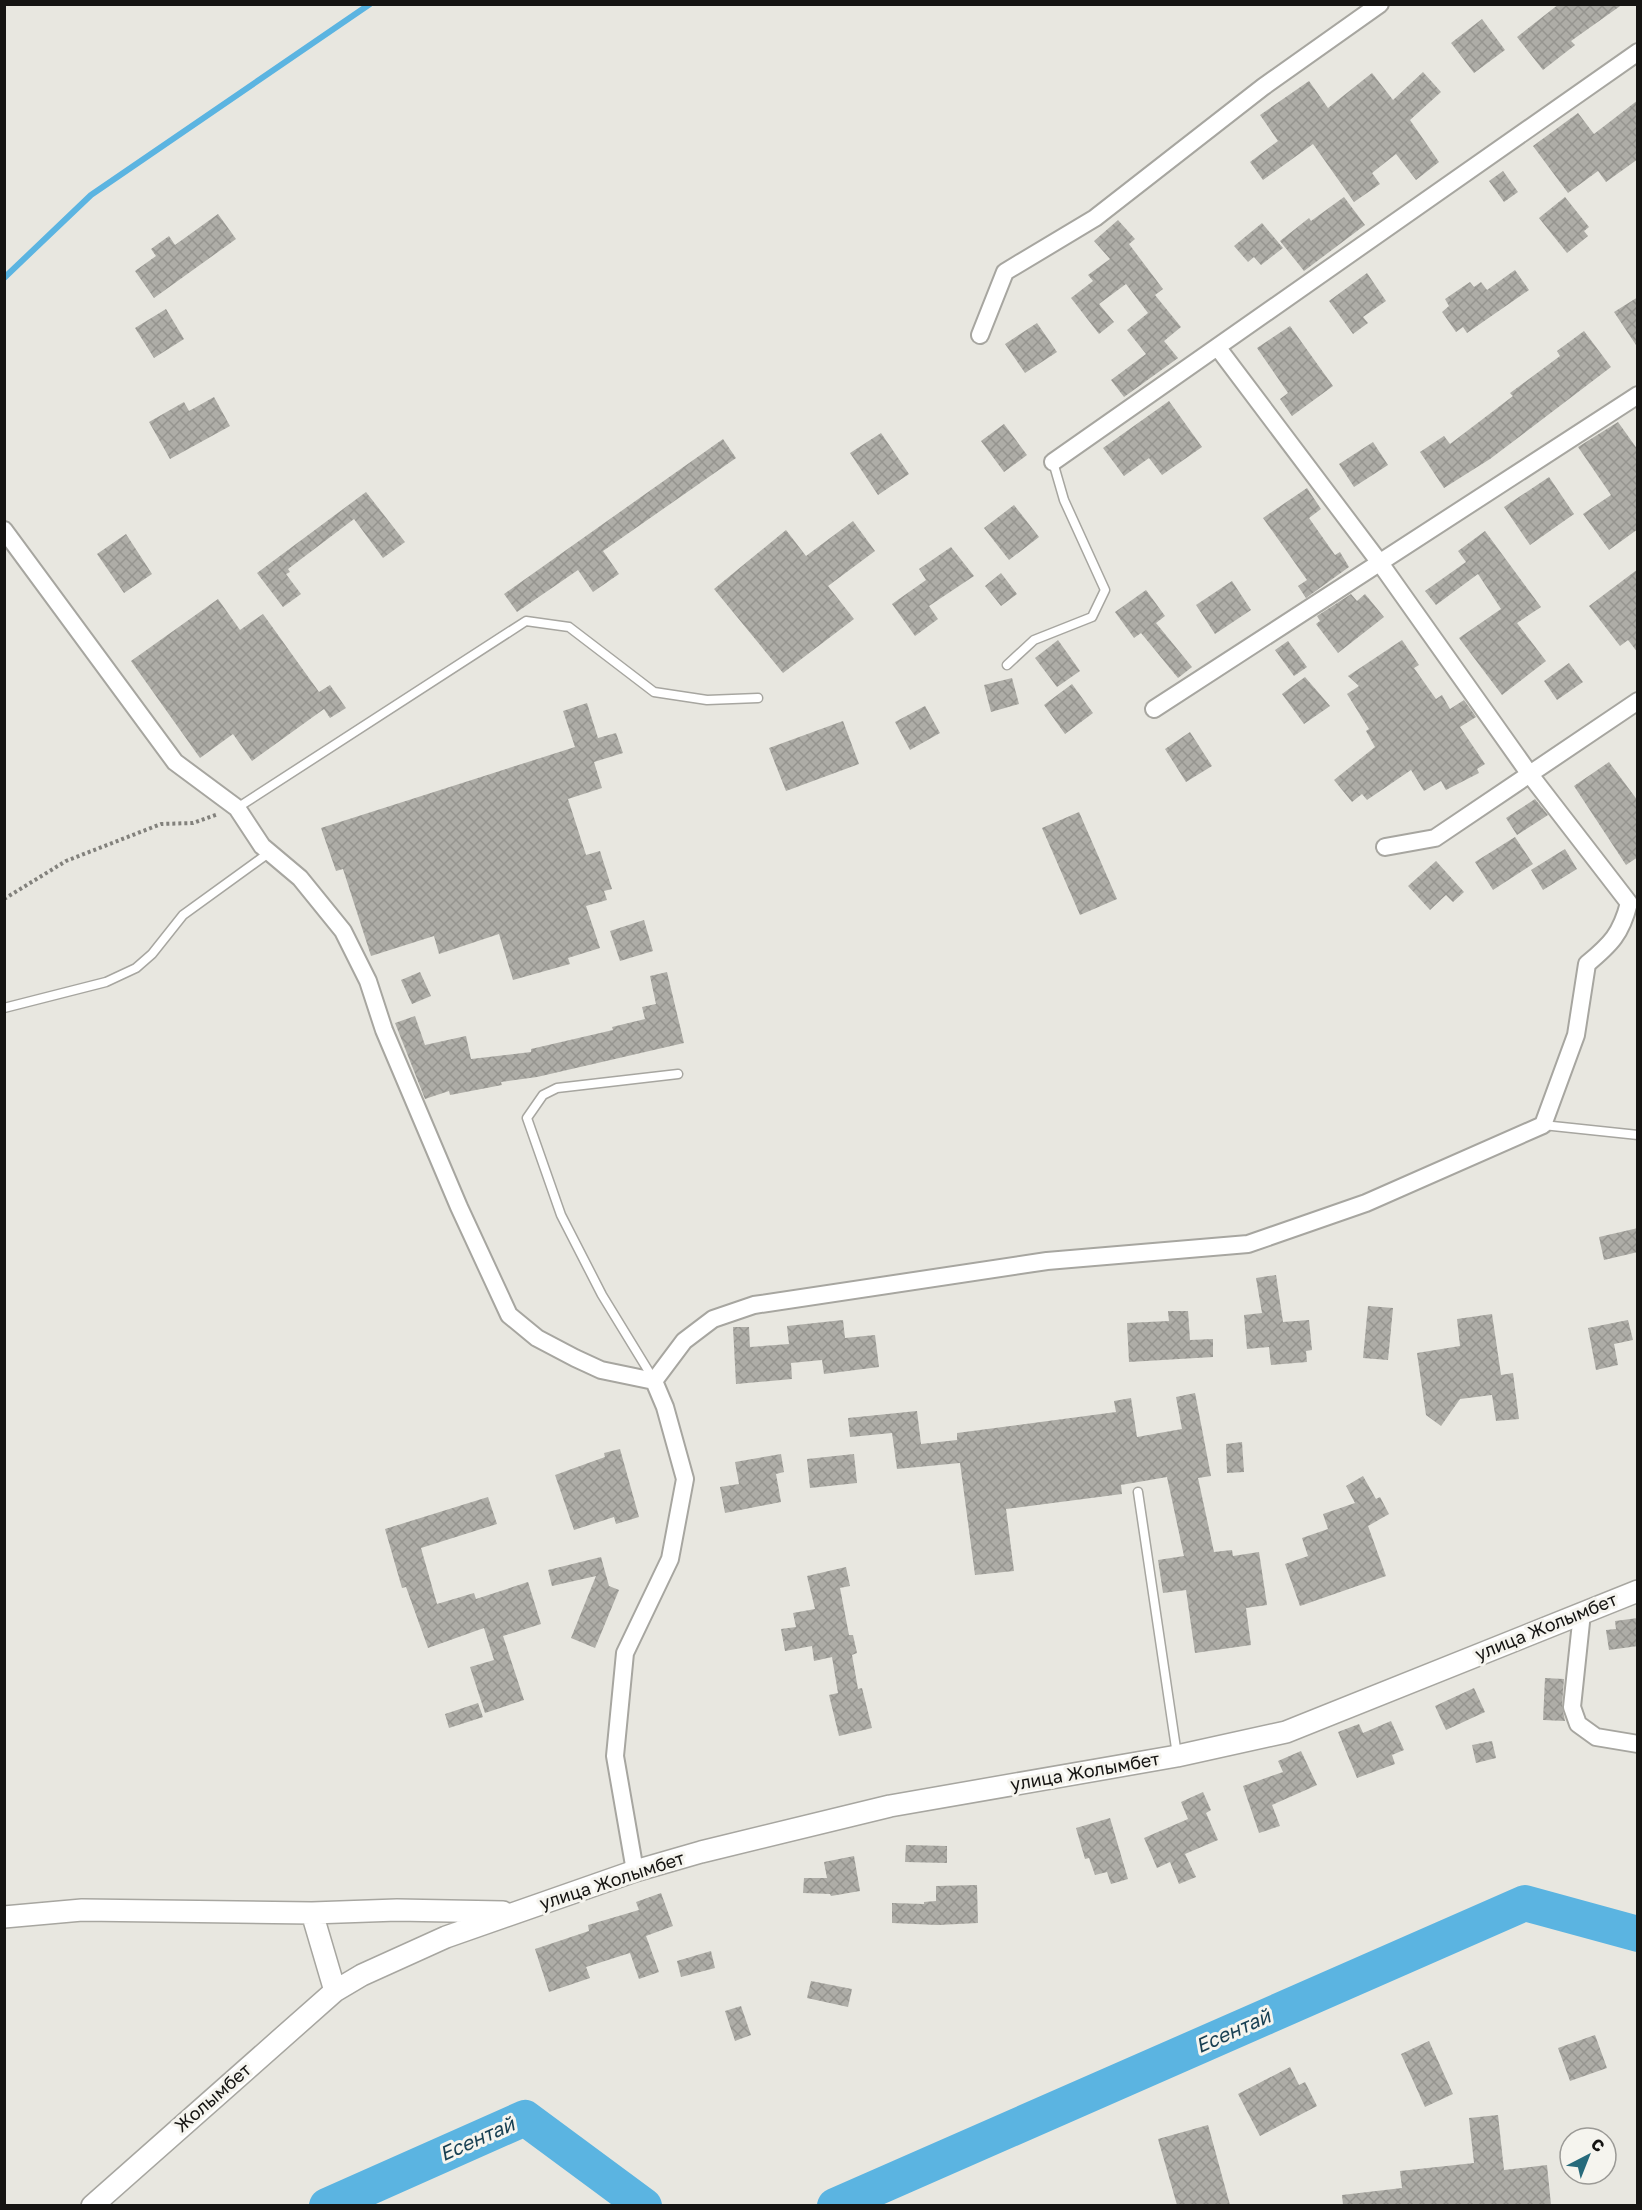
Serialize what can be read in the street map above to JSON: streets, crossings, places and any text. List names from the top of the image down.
{
  "streets": {
    "street": ["улица Жолымбет", "Жолымбет"]
  },
  "crossings": [
    ["улица Жолымбет", "Жолымбет"]
  ],
  "water": ["Есентай"],
  "north": "top right"
}
